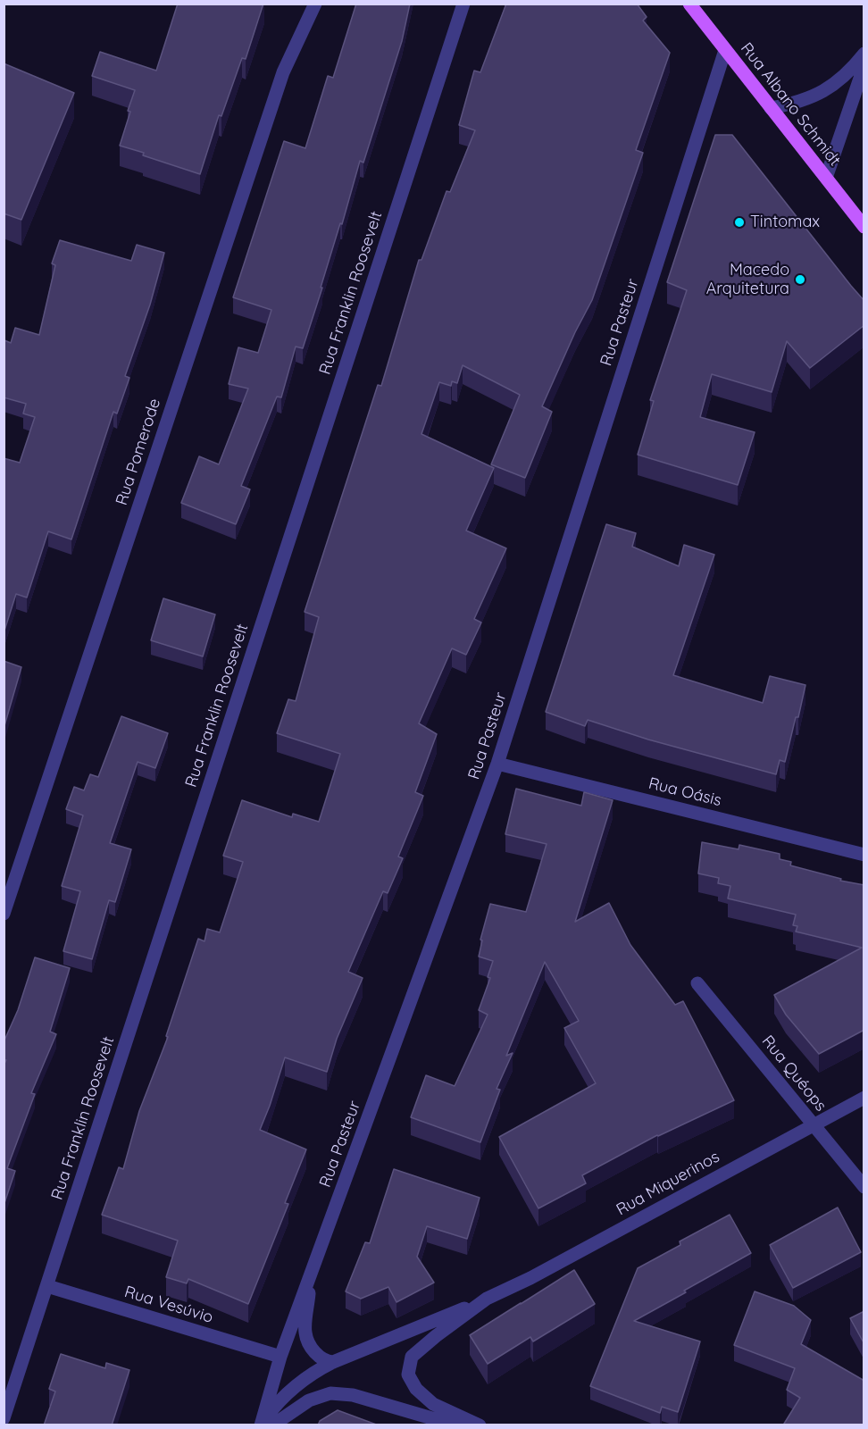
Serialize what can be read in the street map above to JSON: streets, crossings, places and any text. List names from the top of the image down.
{
  "streets": {
    "main road": ["Rua Albano Schmidt"],
    "street": [
      "Rua Franklin Roosevelt",
      "Rua Pasteur",
      "Rua Pomerode",
      "Rua Oásis",
      "Rua Quéops",
      "Rua Miquerinos",
      "Rua Vesúvio"
    ]
  },
  "crossings": [
    ["Rua Albano Schmidt", "Rua Pasteur"],
    ["Rua Franklin Roosevelt", "Rua Vesúvio"],
    ["Rua Pasteur", "Rua Oásis"],
    ["Rua Pasteur", "Rua Miquerinos"],
    ["Rua Pasteur", "Rua Vesúvio"],
    ["Rua Quéops", "Rua Miquerinos"]
  ],
  "places": ["Tintomax", "Macedo Arquitetura"]
}
